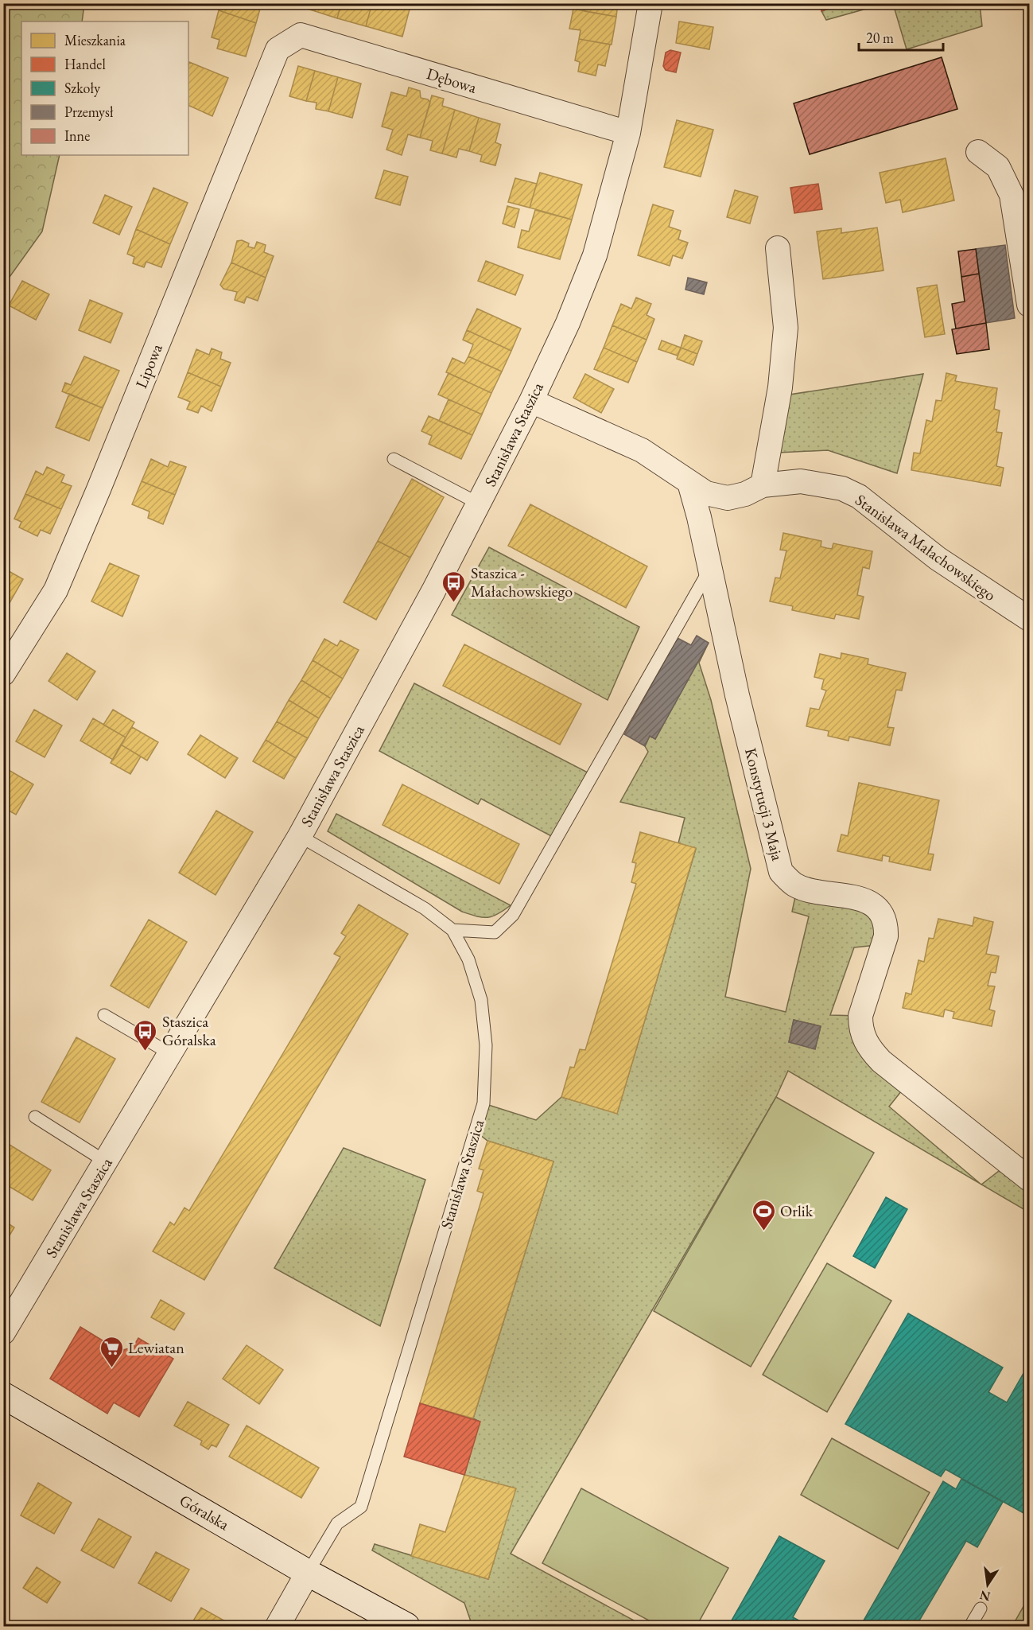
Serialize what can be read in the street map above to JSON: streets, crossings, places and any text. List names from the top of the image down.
{
  "streets": {
    "street": [
      "Dębowa",
      "Lipowa",
      "Stanisława Staszica",
      "Stanisława Małachowskiego",
      "Konstytucji 3 Maja",
      "Góralska"
    ]
  },
  "crossings": [
    ["Dębowa", "Lipowa"],
    ["Dębowa", "Stanisława Staszica"],
    ["Stanisława Staszica", "Stanisława Małachowskiego"],
    ["Stanisława Staszica", "Góralska"],
    ["Stanisława Małachowskiego", "Konstytucji 3 Maja"]
  ],
  "places": {
    "bus stop": ["Staszica - Małachowskiego", "Staszica Góralska"],
    "sports": ["Orlik"],
    "supermarket": ["Lewiatan"]
  },
  "legend": [
    "Mieszkania",
    "Handel",
    "Szkoły",
    "Przemysł",
    "Inne"
  ],
  "scale_bar": "20 m",
  "north": "bottom"
}
